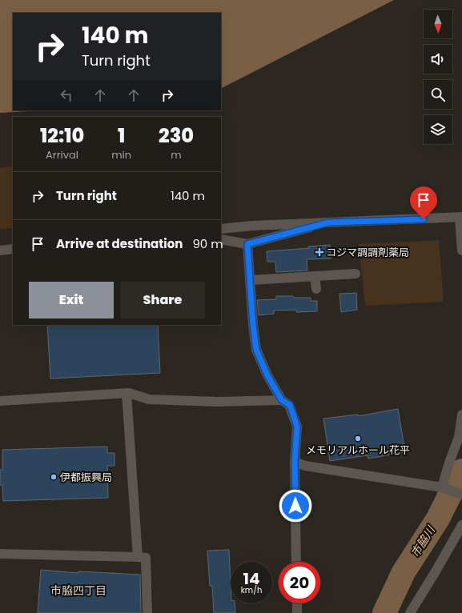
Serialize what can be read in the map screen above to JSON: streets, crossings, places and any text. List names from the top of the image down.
{
  "districts": ["市脇四丁目"],
  "water": ["市脇川"],
  "places": {
    "health": ["コジマ調調剤薬局"],
    "other": ["メモリアルホール花平", "伊都振興局"]
  },
  "north": "bottom",
  "page": {
    "turn": ["140 m", "Turn right"],
    "eta": [
      "12:10",
      "Arrival",
      "1",
      "min",
      "230",
      "m"
    ],
    "list": [
      {
        "name": "Turn right",
        "value": "140 m"
      },
      {
        "name": "Arrive at destination",
        "value": "90 m"
      }
    ],
    "buttons": ["Exit", "Share"],
    "speed": "14 km/h",
    "limit": "20"
  }
}
